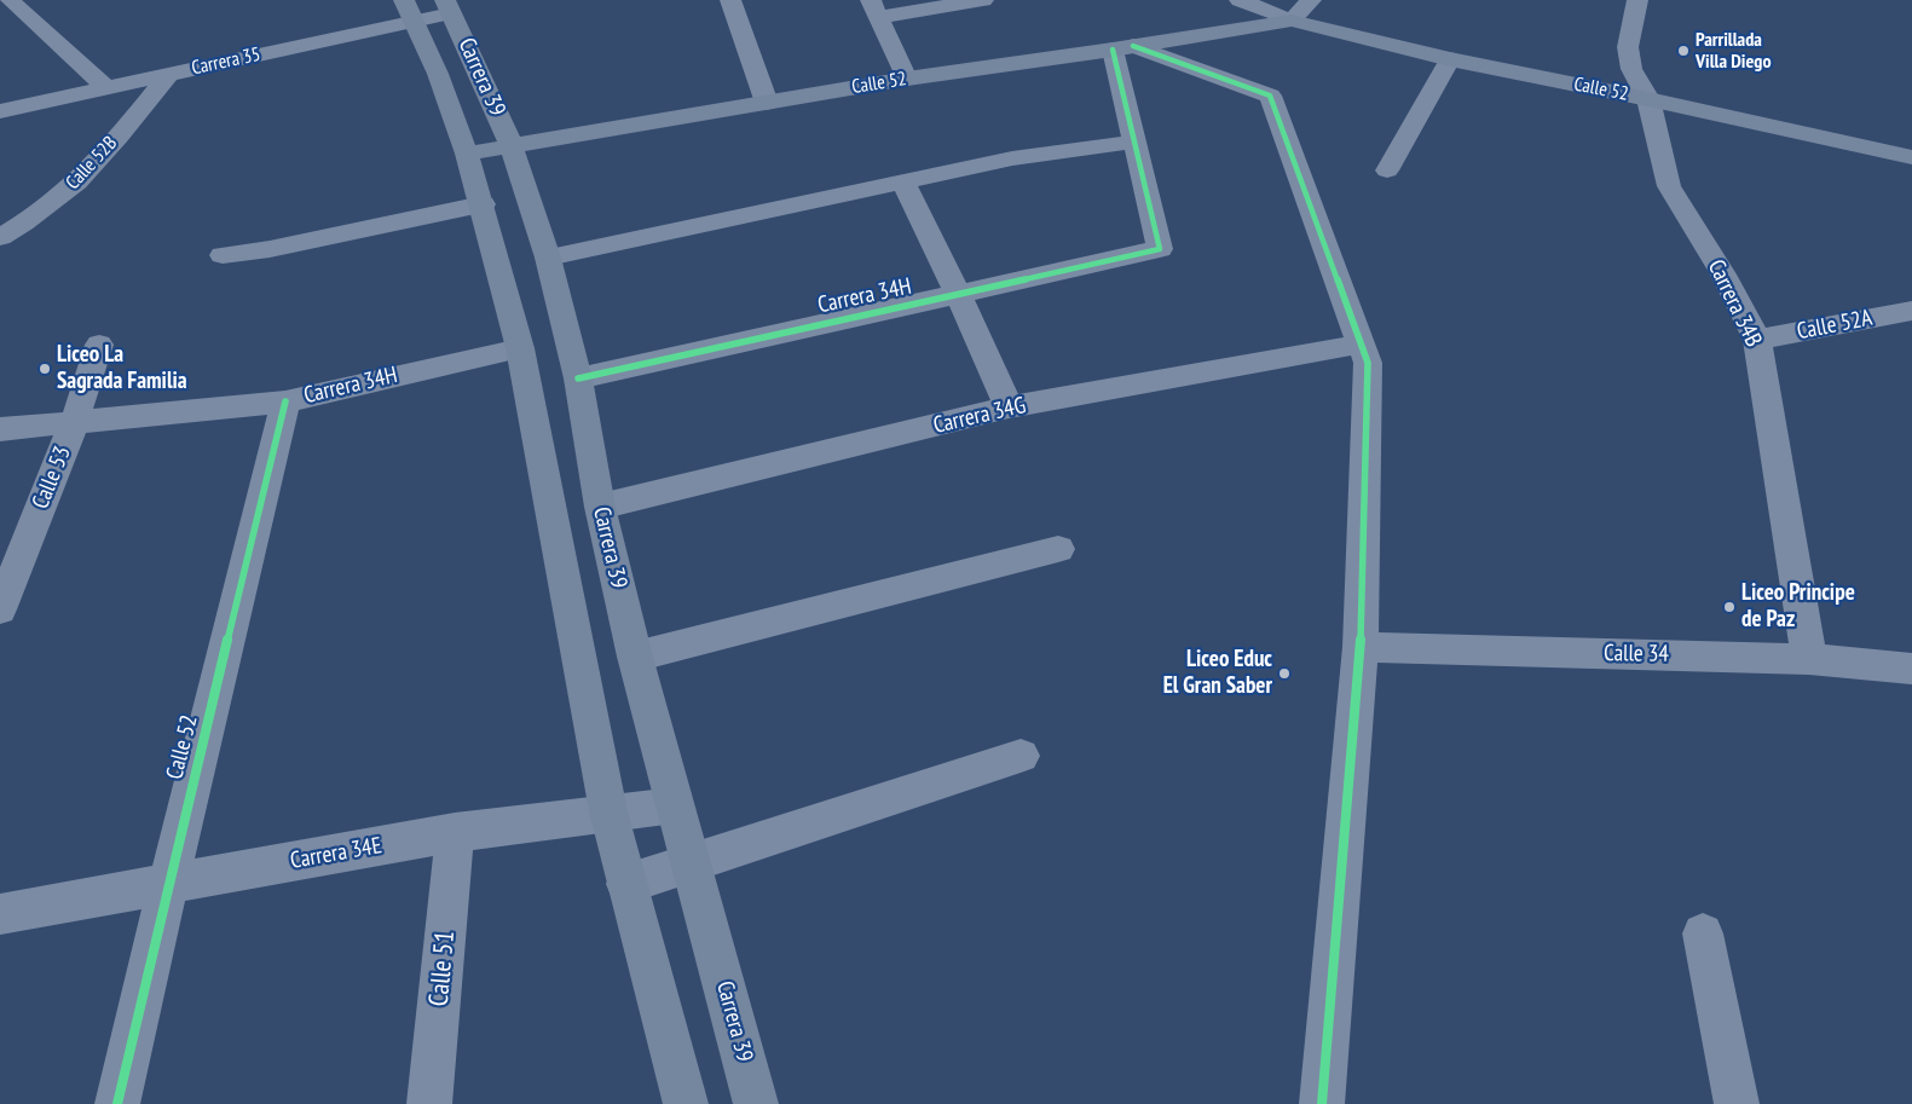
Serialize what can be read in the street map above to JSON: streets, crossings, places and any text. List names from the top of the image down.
{
  "streets": {
    "main road": ["Carrera 39", "Calle 52"],
    "street": [
      "Carrera 35",
      "Calle 52B",
      "Carrera 34H",
      "Carrera 34B",
      "Calle 52A",
      "Carrera 34G",
      "Calle 53",
      "Calle 34",
      "Carrera 34E",
      "Calle 51"
    ]
  },
  "crossings": [
    ["Carrera 35", "Carrera 39"],
    ["Carrera 35", "Calle 52B"],
    ["Carrera 39", "Calle 52"],
    ["Carrera 39", "Carrera 34H"],
    ["Carrera 39", "Carrera 34G"],
    ["Carrera 39", "Carrera 34E"],
    ["Calle 52", "Carrera 34H"],
    ["Calle 52", "Carrera 34B"],
    ["Calle 52", "Carrera 34E"],
    ["Carrera 34H", "Calle 53"],
    ["Carrera 34B", "Calle 52A"],
    ["Carrera 34B", "Calle 34"],
    ["Carrera 34E", "Calle 51"]
  ],
  "places": [
    "Parrillada Villa Diego",
    "Liceo La Sagrada Familia",
    "Liceo Principe de Paz",
    "Liceo Educ El Gran Saber"
  ]
}
